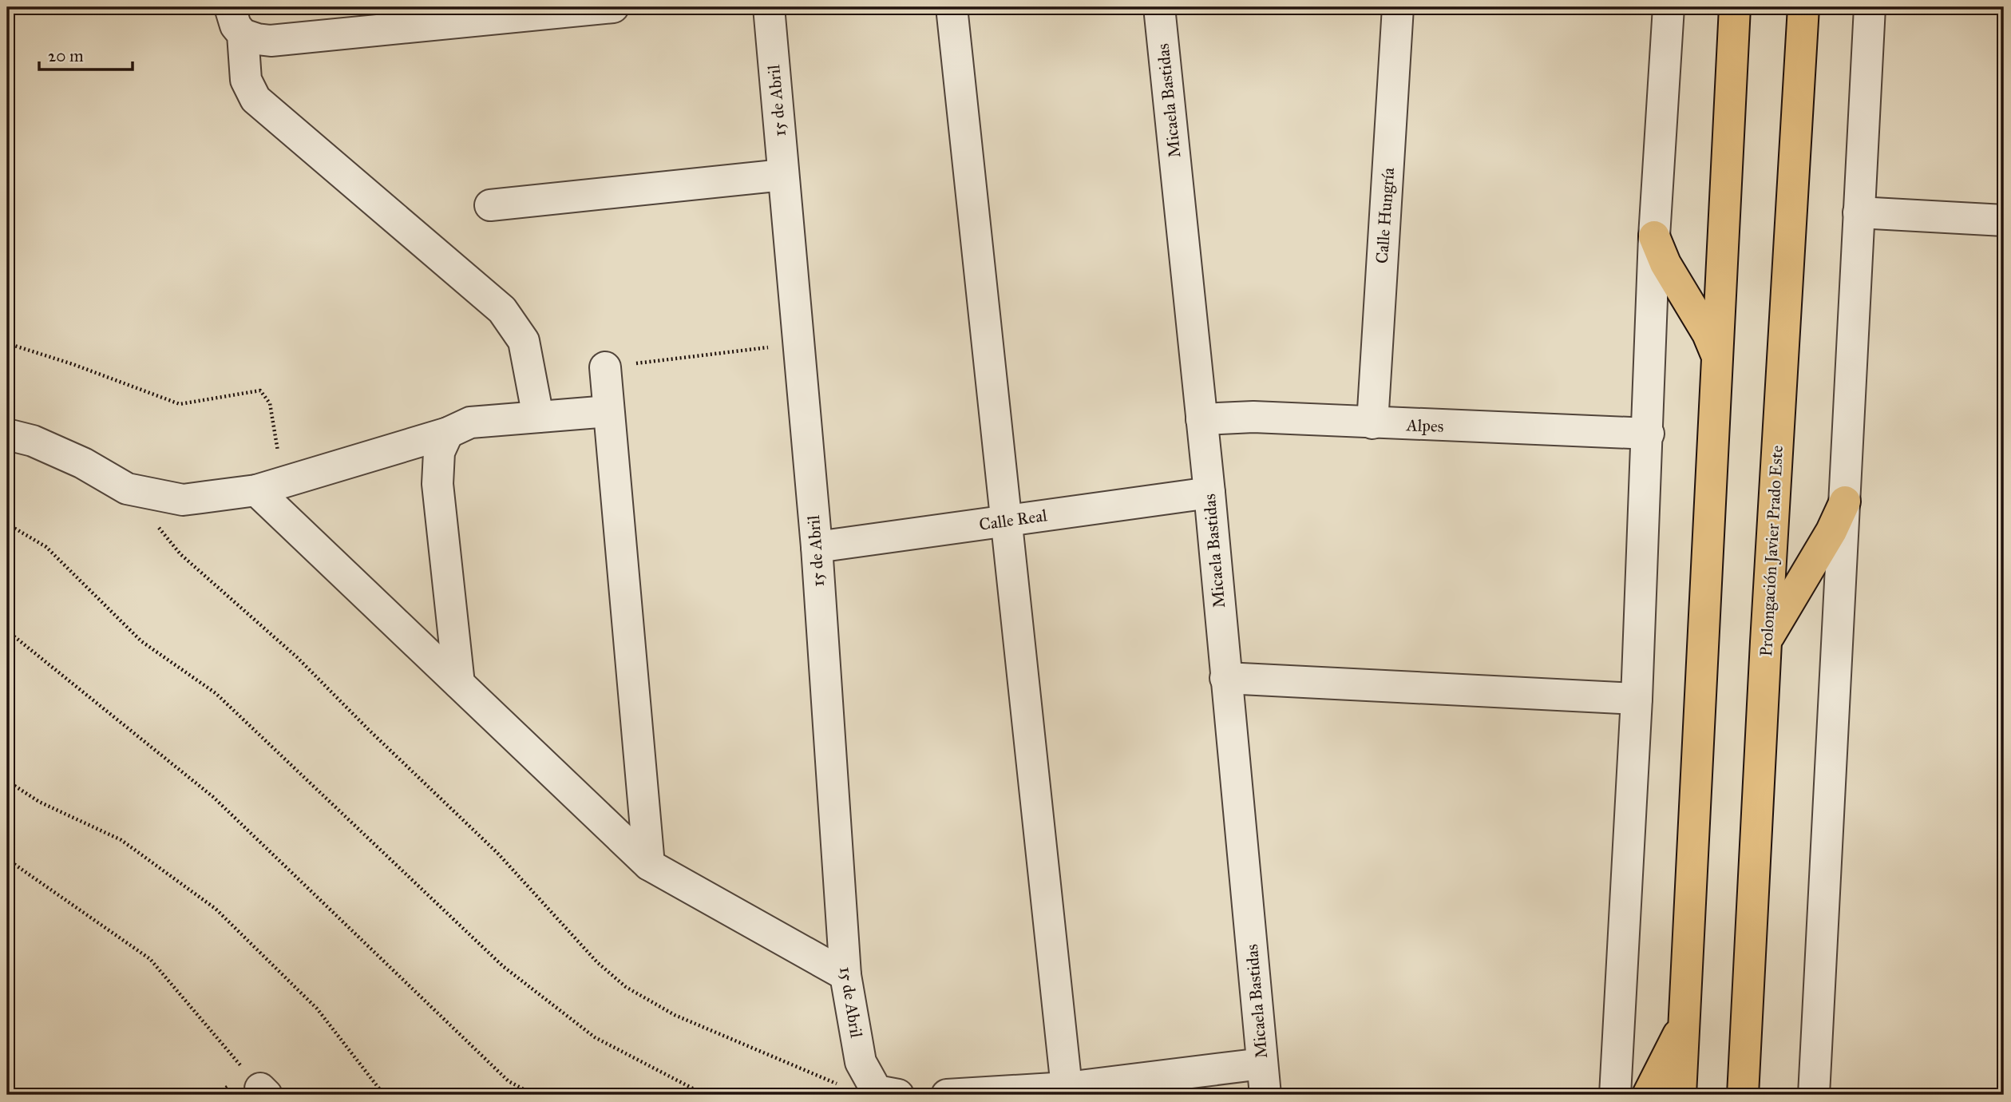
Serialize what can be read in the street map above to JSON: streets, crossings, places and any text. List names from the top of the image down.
{
  "streets": {
    "main road": ["Prolongación Javier Prado Este"],
    "street": [
      "15 de Abril",
      "Micaela Bastidas",
      "Calle Hungría",
      "Alpes",
      "Calle Real"
    ]
  },
  "crossings": [
    ["15 de Abril", "Calle Real"],
    ["Micaela Bastidas", "Alpes"],
    ["Micaela Bastidas", "Calle Real"],
    ["Calle Hungría", "Alpes"]
  ],
  "scale_bar": "20 m"
}
